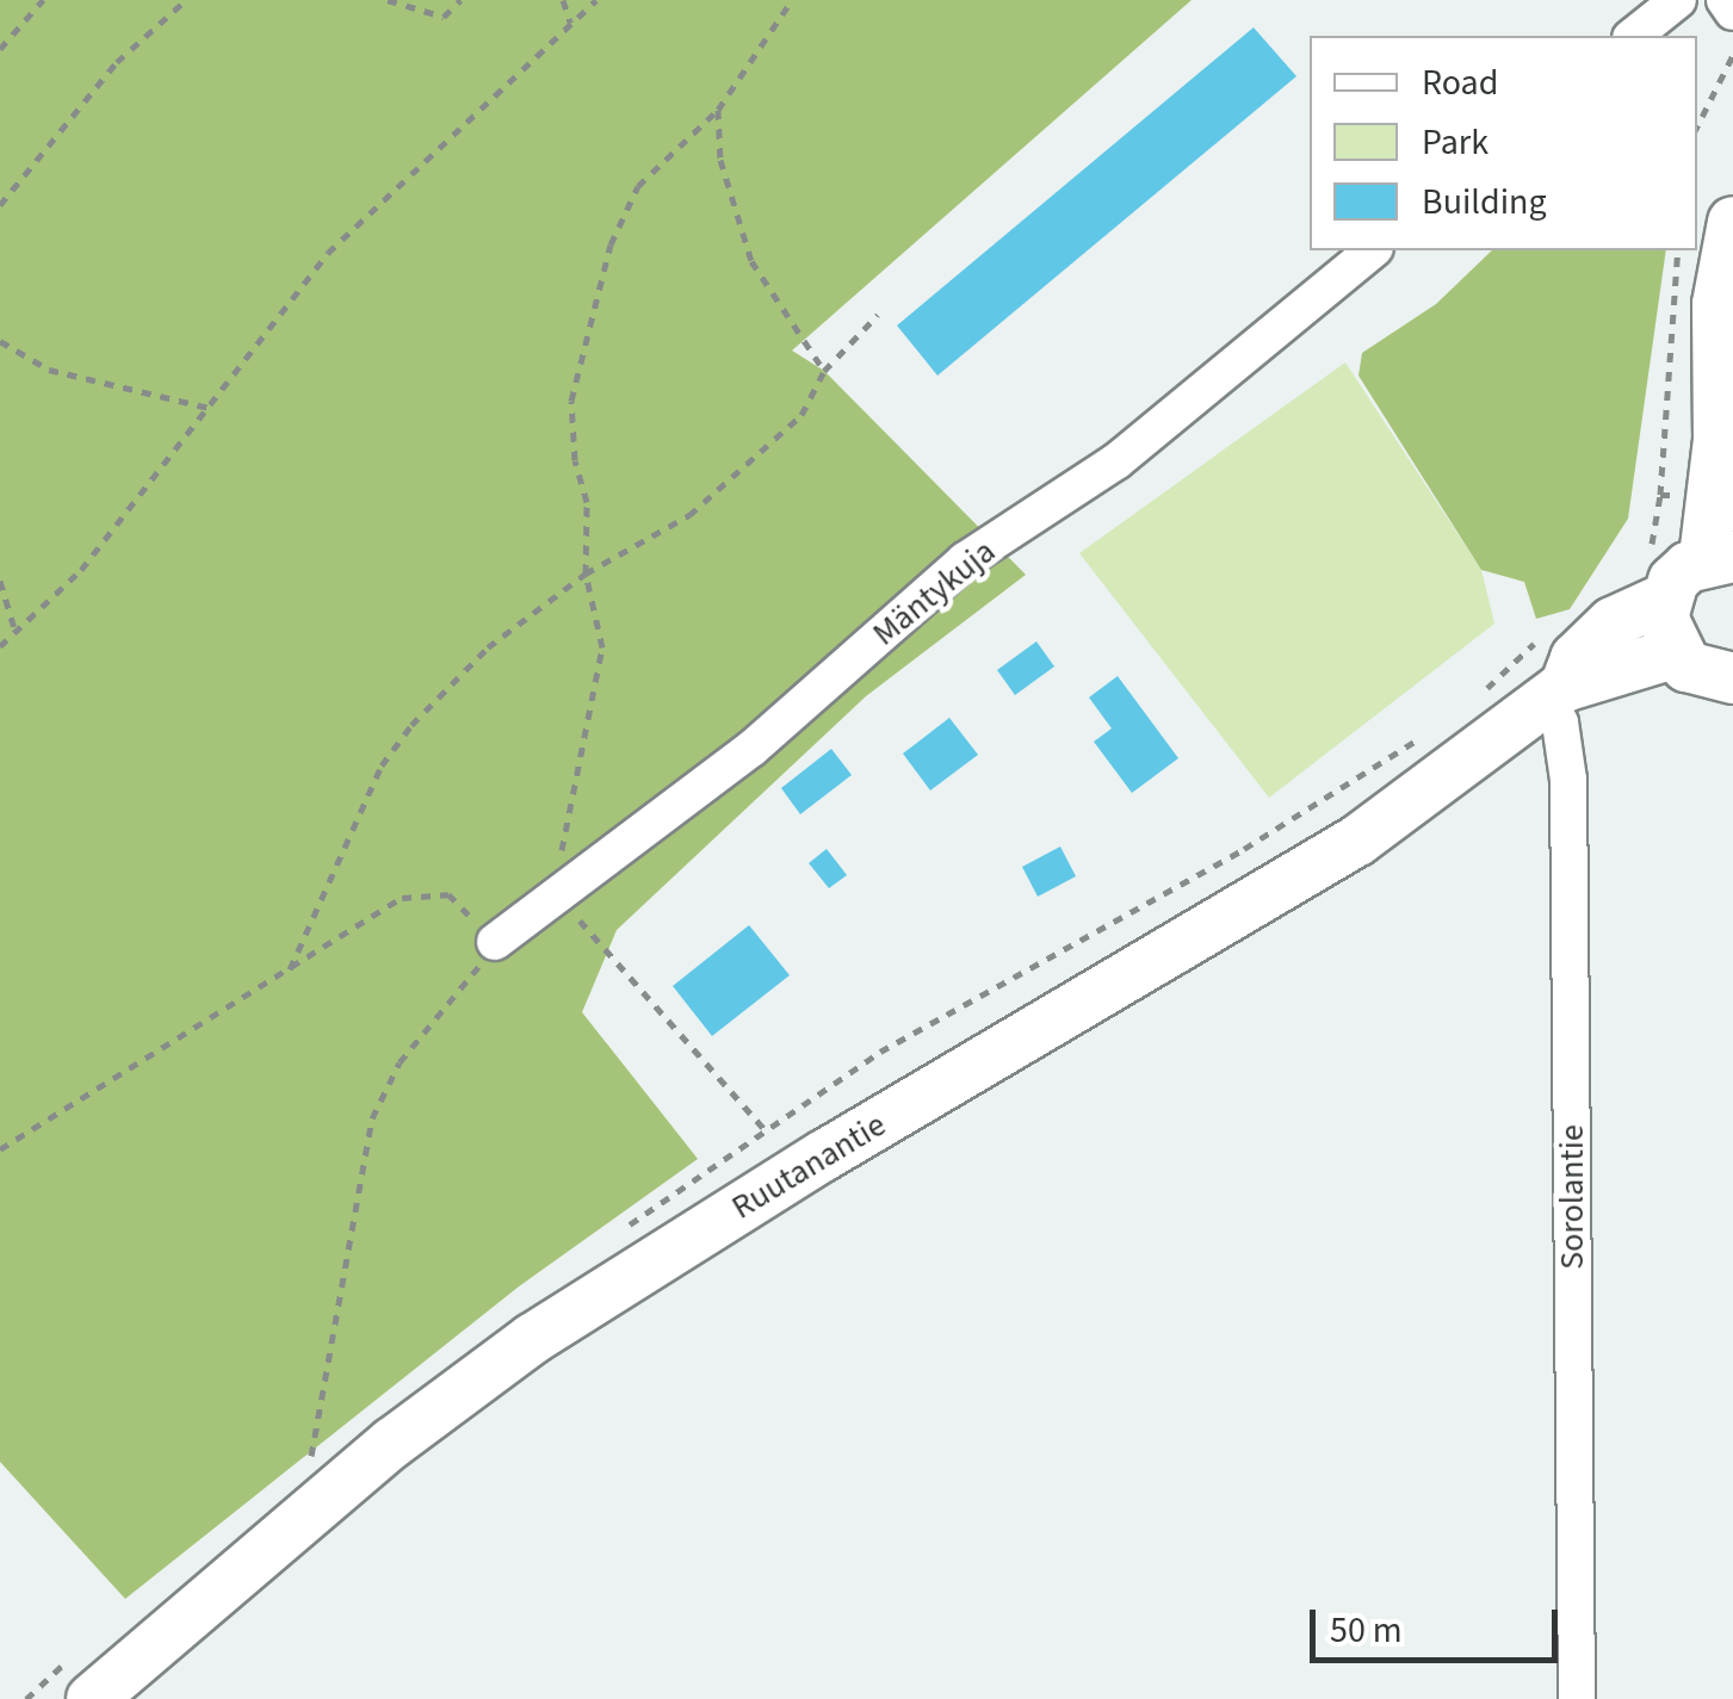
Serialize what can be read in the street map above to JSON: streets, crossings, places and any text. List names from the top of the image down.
{
  "streets": {
    "main road": ["Ruutanantie"],
    "street": ["Mäntykuja", "Sorolantie"]
  },
  "crossings": [
    ["Ruutanantie", "Sorolantie"]
  ],
  "legend": ["Road", "Park", "Building"],
  "scale_bar": "50 m"
}
